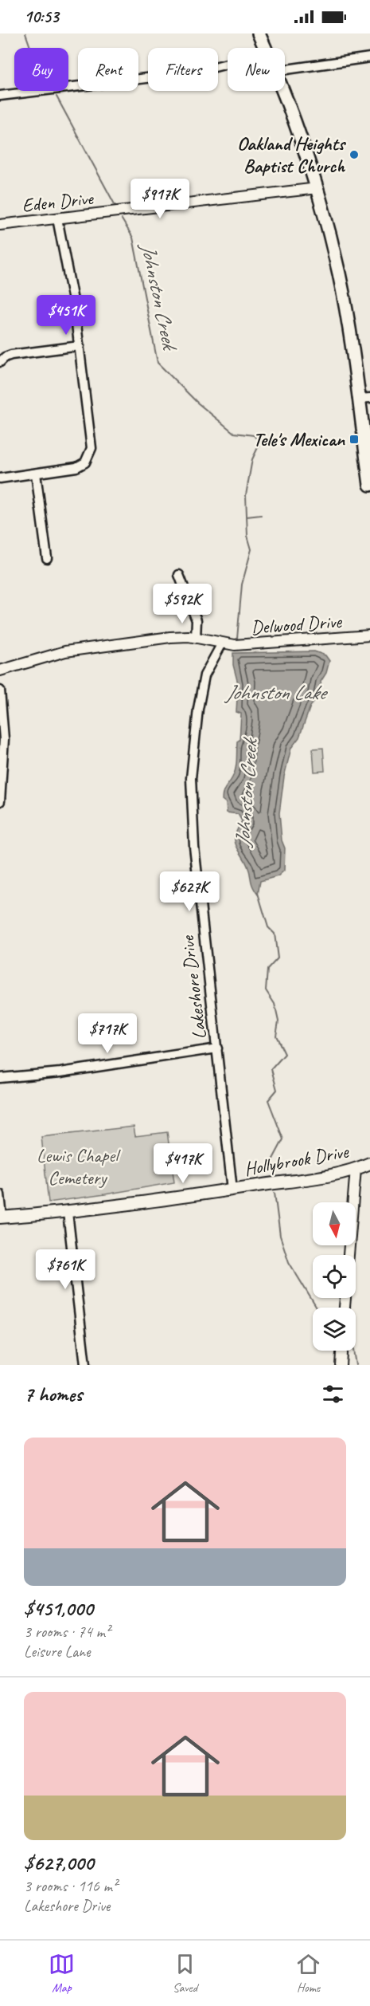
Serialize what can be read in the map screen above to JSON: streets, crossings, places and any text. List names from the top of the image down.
{
  "streets": {
    "main road": ["Hollybrook Drive"],
    "street": ["Eden Drive", "Delwood Drive", "Lakeshore Drive"]
  },
  "crossings": [
    ["Delwood Drive", "Lakeshore Drive"],
    ["Lakeshore Drive", "Hollybrook Drive"]
  ],
  "water": ["Johnston Creek", "Johnston Lake"],
  "parks": ["Lewis Chapel Cemetery"],
  "places": {
    "other": ["Oakland Heights Baptist Church"],
    "transit": ["Tele's Mexican"]
  },
  "north": "bottom",
  "page": {
    "status": "10:53",
    "chip": [
      "Buy",
      "Rent",
      "Filters",
      "New"
    ],
    "price": [
      "$917K",
      "$451K",
      "$592K",
      "$627K",
      "$717K",
      "$417K",
      "$761K"
    ],
    "heading": "7 homes",
    "list": [
      {
        "name": "$451,000",
        "note": "3 rooms · 74 m² · Leisure Lane"
      },
      {
        "name": "$627,000",
        "note": "3 rooms · 116 m² · Lakeshore Drive"
      }
    ],
    "tabs": ["Map", "Saved", "Home"]
  }
}
